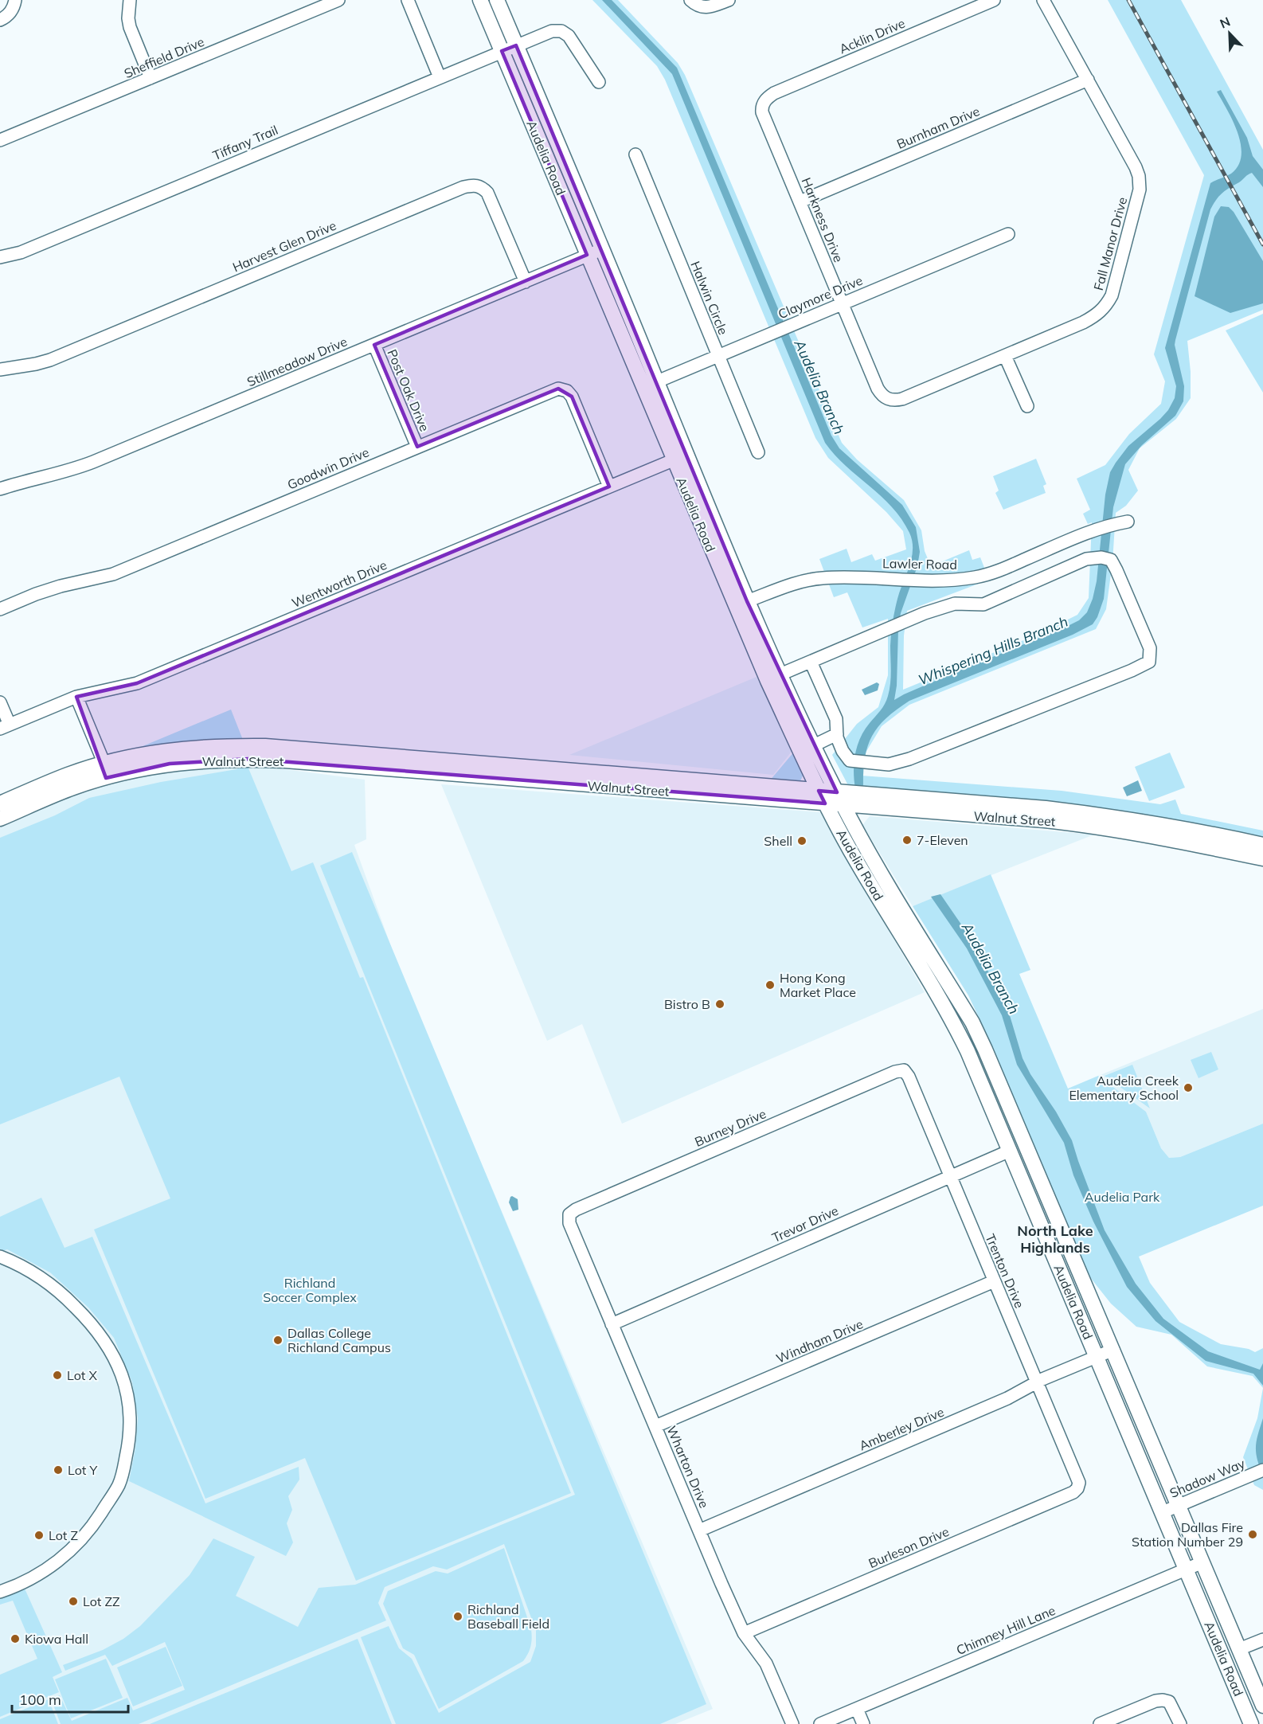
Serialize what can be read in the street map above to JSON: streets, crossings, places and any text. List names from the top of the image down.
{
  "streets": {
    "main road": ["Audelia Road", "Walnut Street"],
    "street": [
      "Acklin Drive",
      "Sheffield Drive",
      "Burnham Drive",
      "Tiffany Trail",
      "Harkness Drive",
      "Fall Manor Drive",
      "Harvest Glen Drive",
      "Claymore Drive",
      "Halwin Circle",
      "Stillmeadow Drive",
      "Post Oak Drive",
      "Goodwin Drive",
      "Lawler Road",
      "Wentworth Drive",
      "Burney Drive",
      "Trevor Drive",
      "Trenton Drive",
      "Windham Drive",
      "Amberley Drive",
      "Wharton Drive",
      "Shadow Way",
      "Burleson Drive",
      "Chimney Hill Lane"
    ]
  },
  "crossings": [
    ["Acklin Drive", "Harkness Drive"],
    ["Burnham Drive", "Harkness Drive"],
    ["Burnham Drive", "Fall Manor Drive"],
    ["Tiffany Trail", "Audelia Road"],
    ["Audelia Road", "Claymore Drive"],
    ["Audelia Road", "Stillmeadow Drive"],
    ["Audelia Road", "Lawler Road"],
    ["Audelia Road", "Wentworth Drive"],
    ["Audelia Road", "Walnut Street"],
    ["Audelia Road", "Trevor Drive"],
    ["Audelia Road", "Amberley Drive"],
    ["Audelia Road", "Shadow Way"],
    ["Audelia Road", "Chimney Hill Lane"],
    ["Harkness Drive", "Fall Manor Drive"],
    ["Harkness Drive", "Claymore Drive"],
    ["Harvest Glen Drive", "Stillmeadow Drive"],
    ["Claymore Drive", "Halwin Circle"],
    ["Stillmeadow Drive", "Post Oak Drive"],
    ["Post Oak Drive", "Goodwin Drive"],
    ["Goodwin Drive", "Wentworth Drive"],
    ["Burney Drive", "Trenton Drive"],
    ["Burney Drive", "Wharton Drive"],
    ["Trevor Drive", "Trenton Drive"],
    ["Trevor Drive", "Wharton Drive"],
    ["Trenton Drive", "Windham Drive"],
    ["Trenton Drive", "Amberley Drive"],
    ["Trenton Drive", "Burleson Drive"],
    ["Windham Drive", "Wharton Drive"],
    ["Amberley Drive", "Wharton Drive"],
    ["Wharton Drive", "Burleson Drive"]
  ],
  "districts": ["North Lake Highlands"],
  "water": ["Audelia Branch", "Whispering Hills Branch"],
  "parks": ["Audelia Park", "Richland Soccer Complex"],
  "places": [
    "7-Eleven",
    "Shell",
    "Hong Kong Market Place",
    "Bistro B",
    "Audelia Creek Elementary School",
    "Dallas College Richland Campus",
    "Lot X",
    "Lot Y",
    "Dallas Fire Station Number 29",
    "Lot Z",
    "Lot ZZ",
    "Richland Baseball Field",
    "Kiowa Hall"
  ],
  "scale_bar": "100 m",
  "north": "top left"
}
